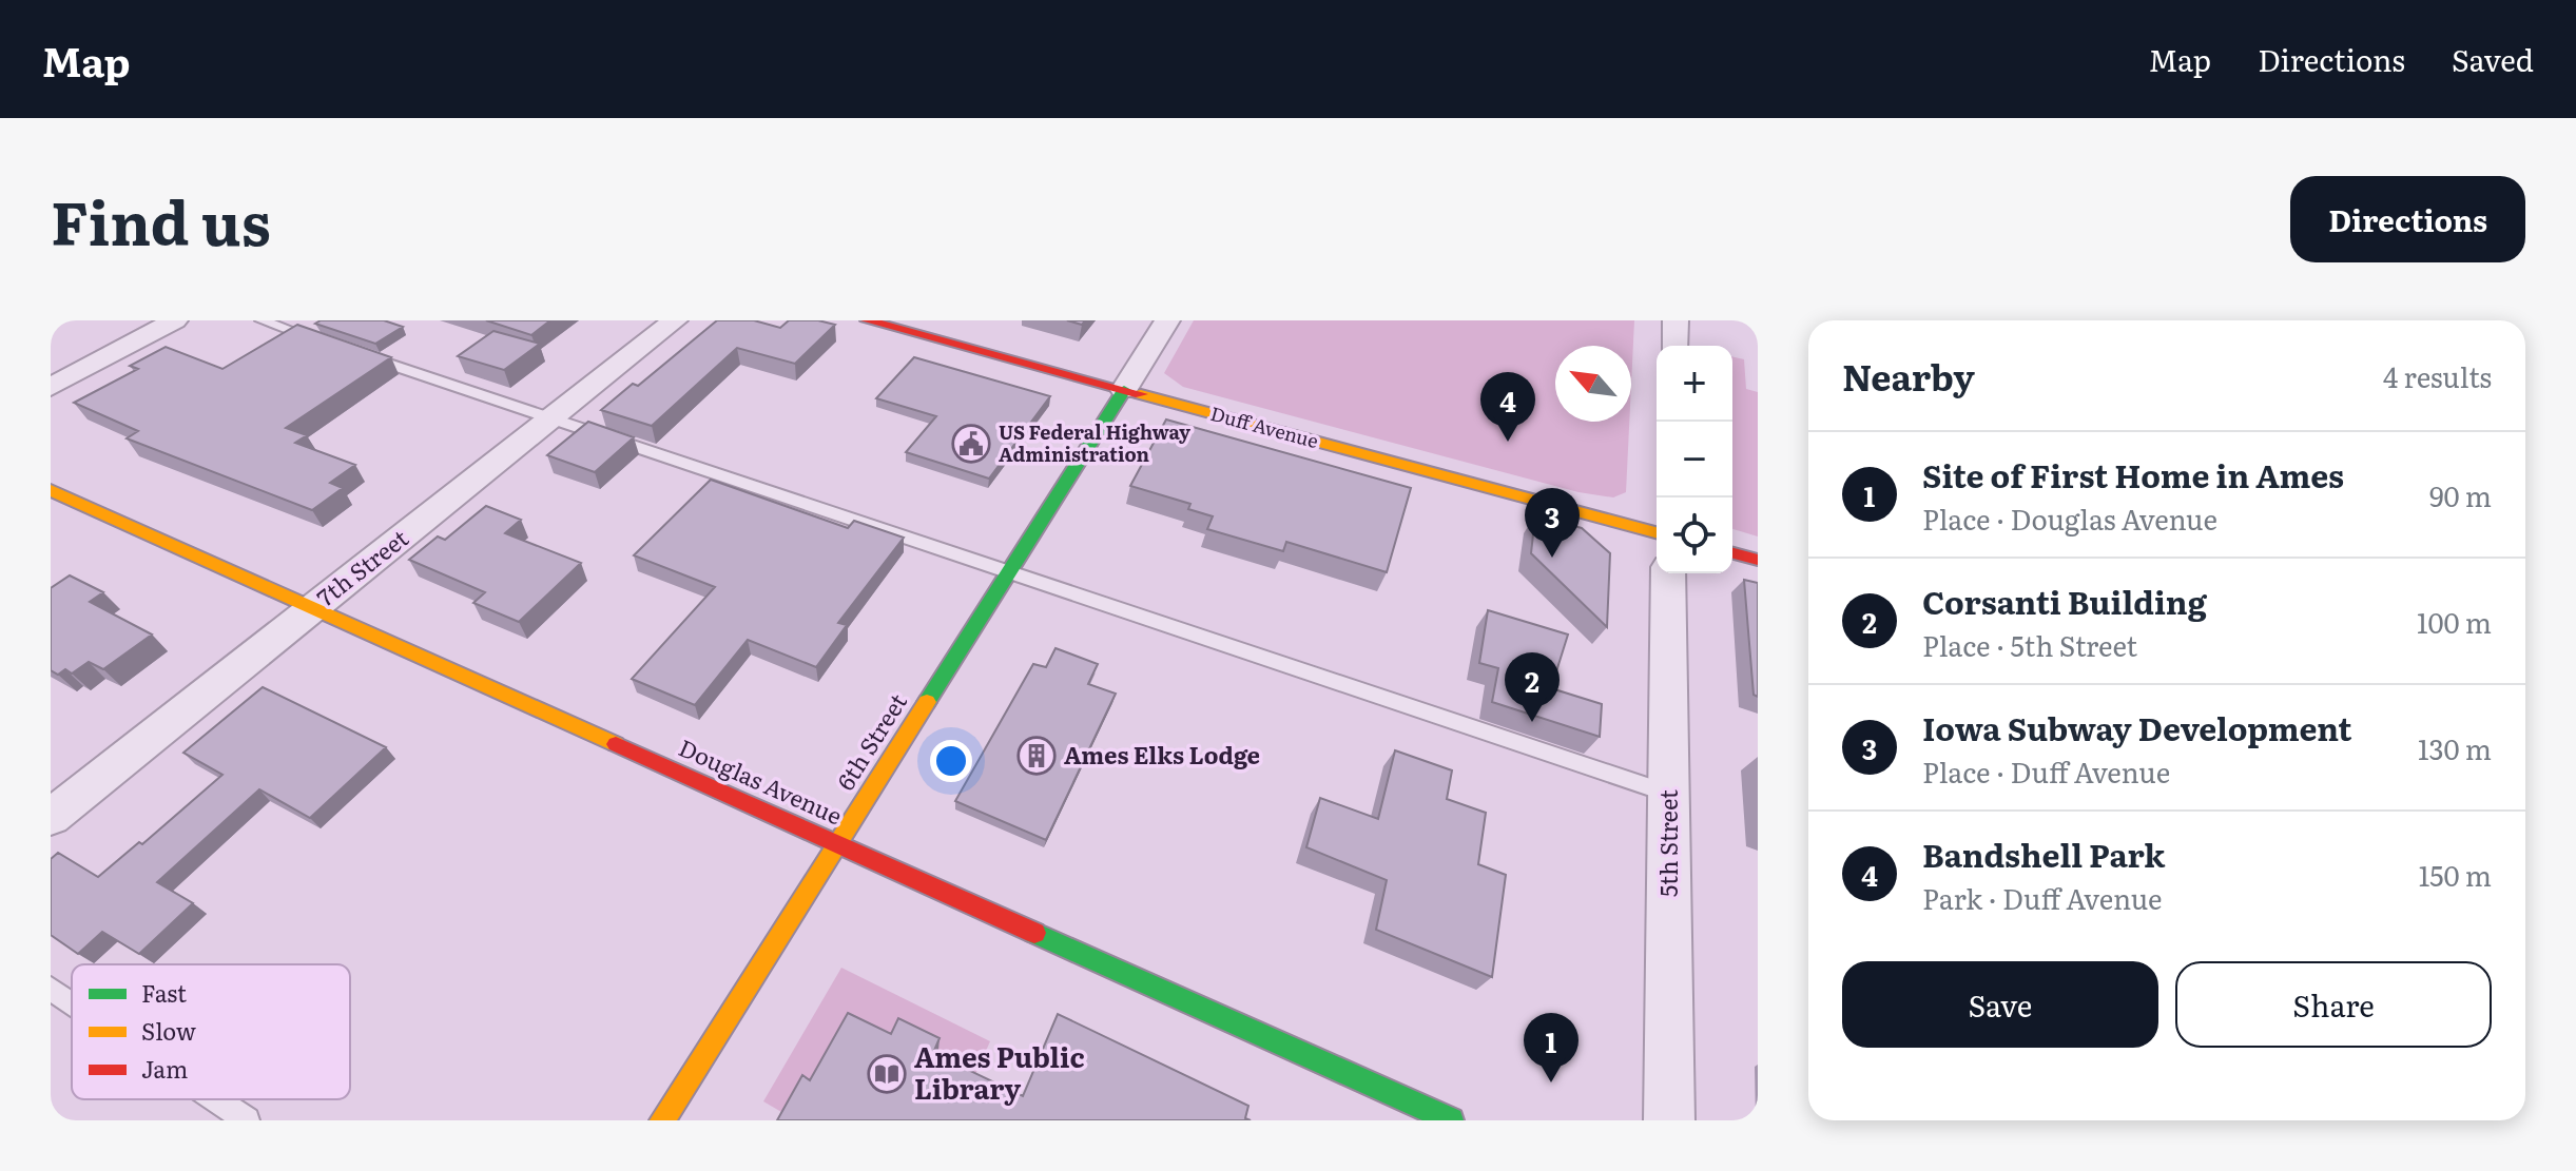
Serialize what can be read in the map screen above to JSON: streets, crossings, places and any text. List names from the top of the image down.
{
  "streets": {
    "main road": ["Duff Avenue", "6th Street", "Douglas Avenue"],
    "street": ["7th Street", "5th Street"]
  },
  "crossings": [
    ["Duff Avenue", "6th Street"],
    ["7th Street", "Douglas Avenue"],
    ["6th Street", "Douglas Avenue"]
  ],
  "places": {
    "public building": ["US Federal Highway Administration"],
    "building": ["Ames Elks Lodge"],
    "library": ["Ames Public Library"]
  },
  "legend": ["Fast", "Slow", "Jam"],
  "north": "top left",
  "page": {
    "header": "Map",
    "nav": ["Map", "Directions", "Saved"],
    "title": "Find us",
    "buttons": [
      "Directions",
      ["Save", "Share"]
    ],
    "heading": ["Nearby", "4 results"],
    "map_buttons": ["+", "−"],
    "pins": [
      "4",
      "3",
      "2",
      "1"
    ],
    "list": [
      {
        "mark": "1",
        "name": "Site of First Home in Ames",
        "note": "Place · Douglas Avenue",
        "value": "90 m"
      },
      {
        "mark": "2",
        "name": "Corsanti Building",
        "note": "Place · 5th Street",
        "value": "100 m"
      },
      {
        "mark": "3",
        "name": "Iowa Subway Development",
        "note": "Place · Duff Avenue",
        "value": "130 m"
      },
      {
        "mark": "4",
        "name": "Bandshell Park",
        "note": "Park · Duff Avenue",
        "value": "150 m"
      }
    ]
  }
}
